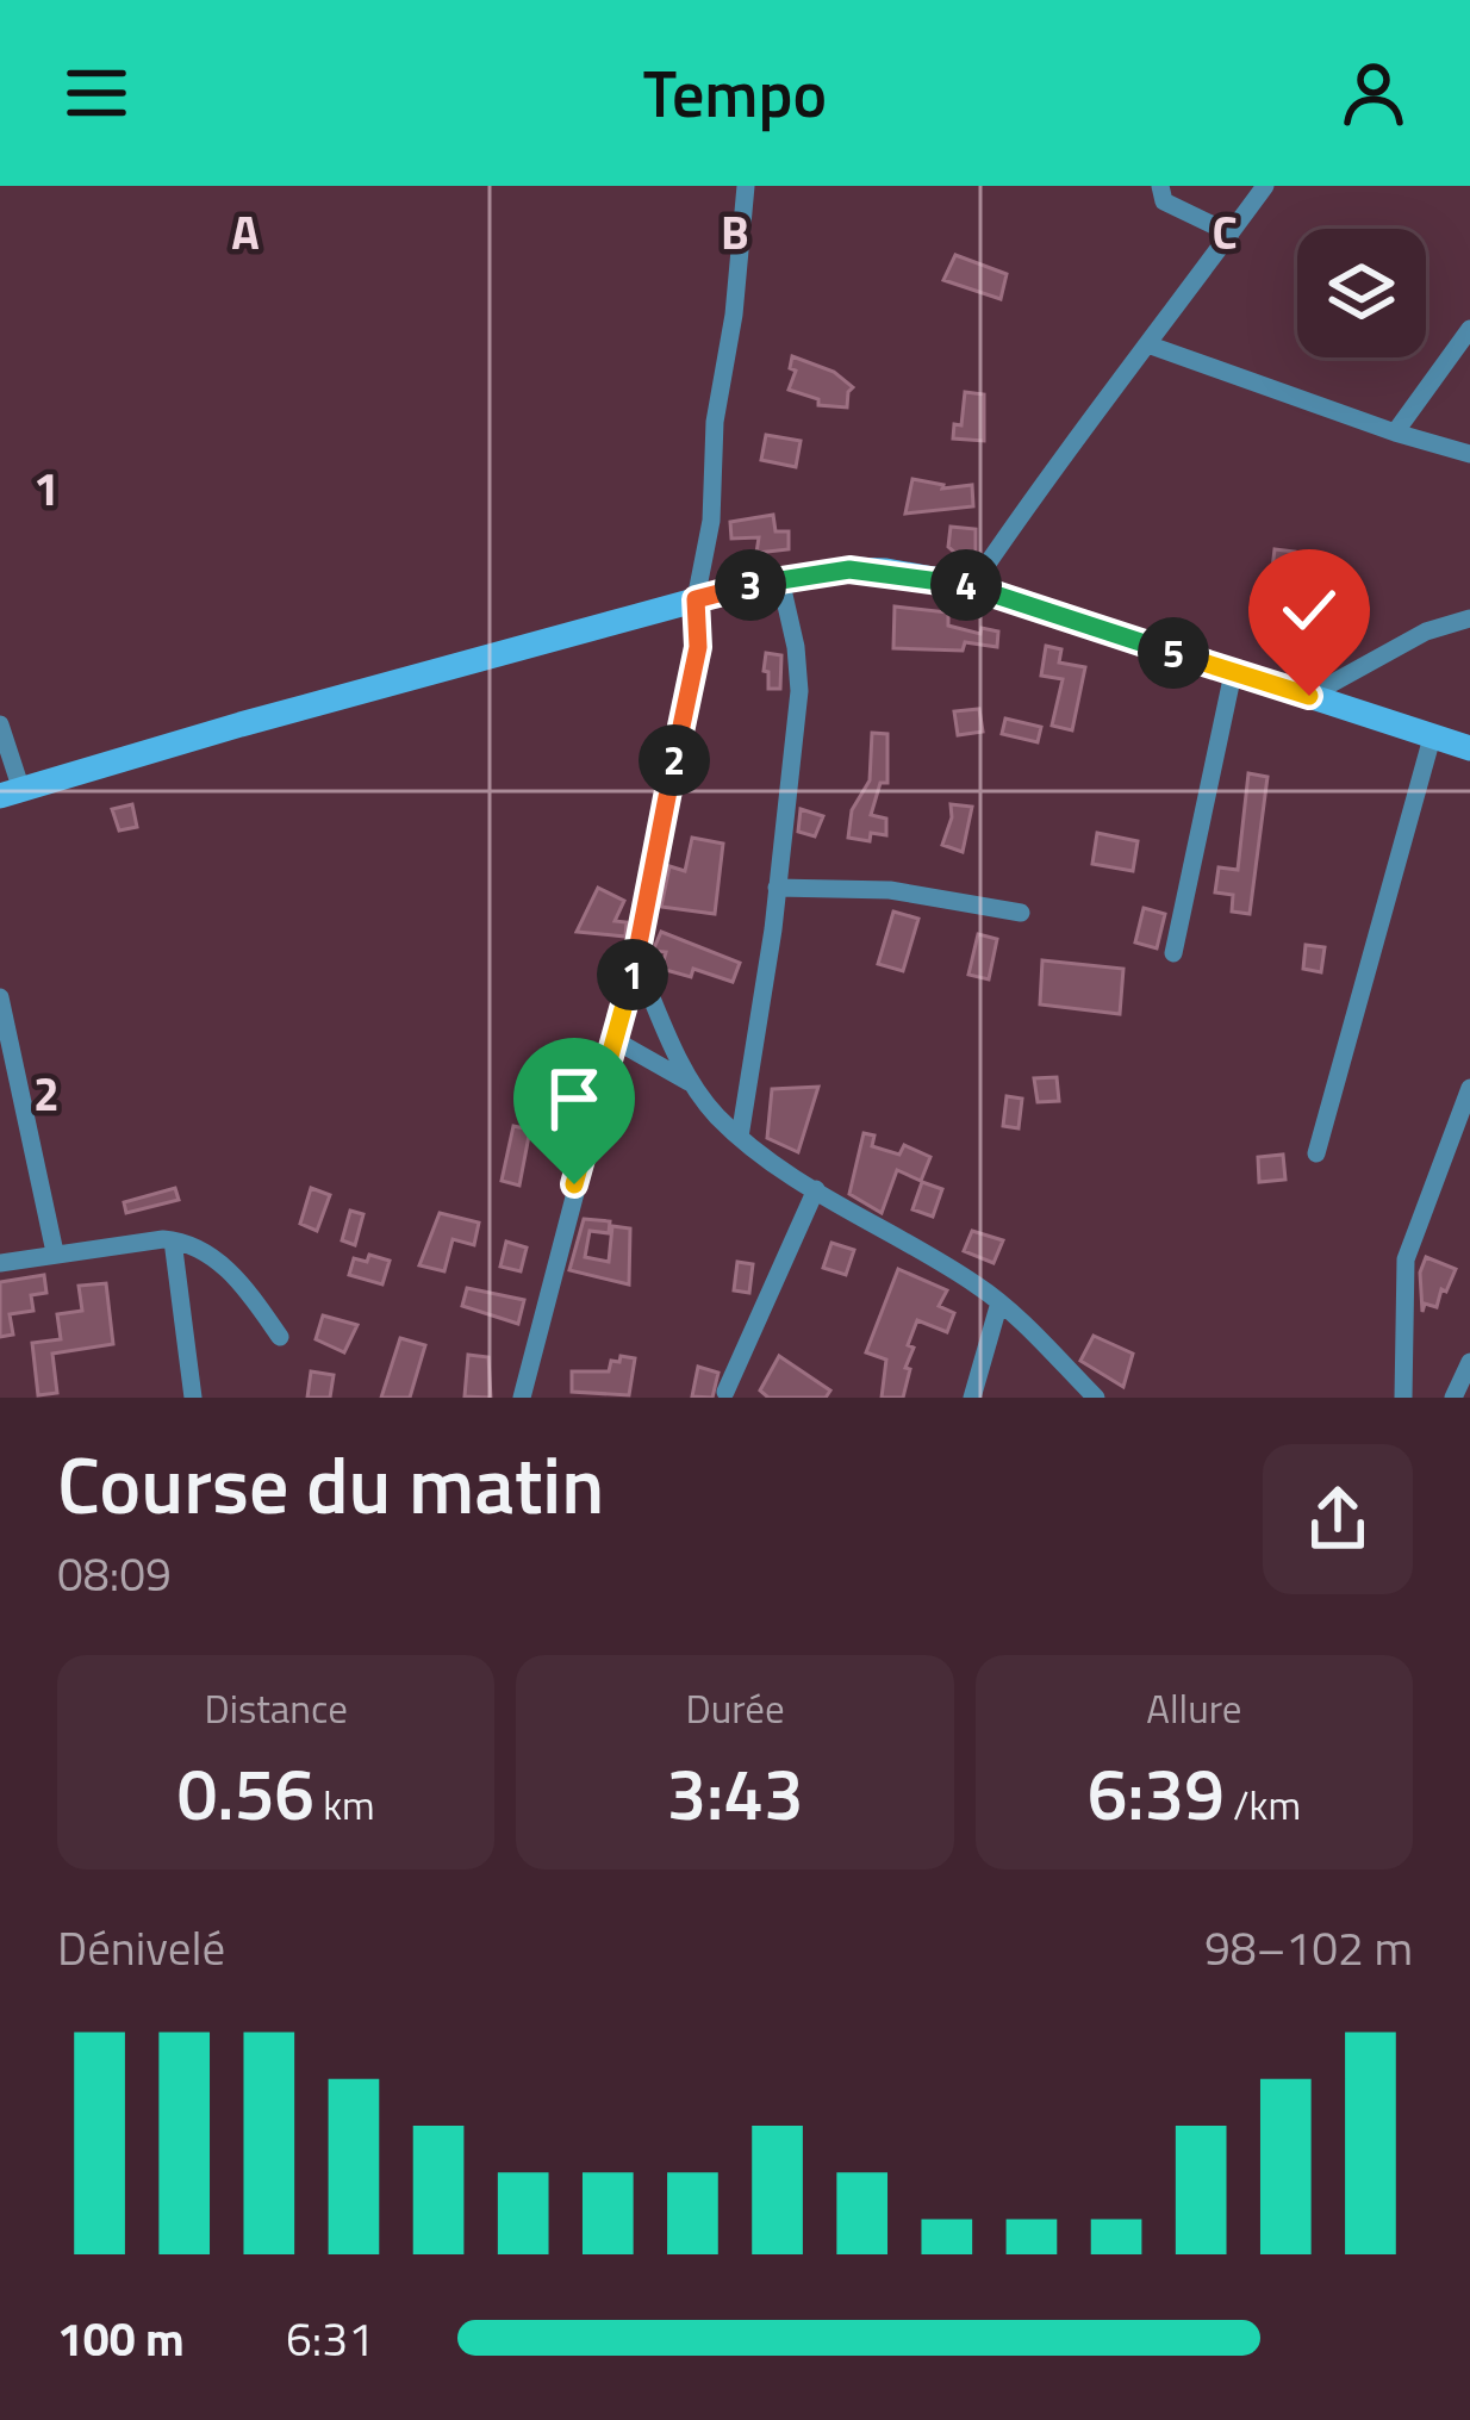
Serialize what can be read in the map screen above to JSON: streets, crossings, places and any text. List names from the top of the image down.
{
  "page": {
    "header": "Tempo",
    "pins": [
      "3",
      "4",
      "5",
      "2",
      "1"
    ],
    "heading": ["Course du matin", "08:09"],
    "stats": [
      ["Distance", "0.56 km"],
      ["Durée", "3:43"],
      ["Allure", "6:39 /km"]
    ],
    "chart": ["Dénivelé", "98–102 m"],
    "list": [
      {
        "name": "100 m",
        "note": "6:31"
      }
    ]
  },
  "grid": {
    "columns": ["A", "B", "C"],
    "rows": ["1", "2"]
  }
}
